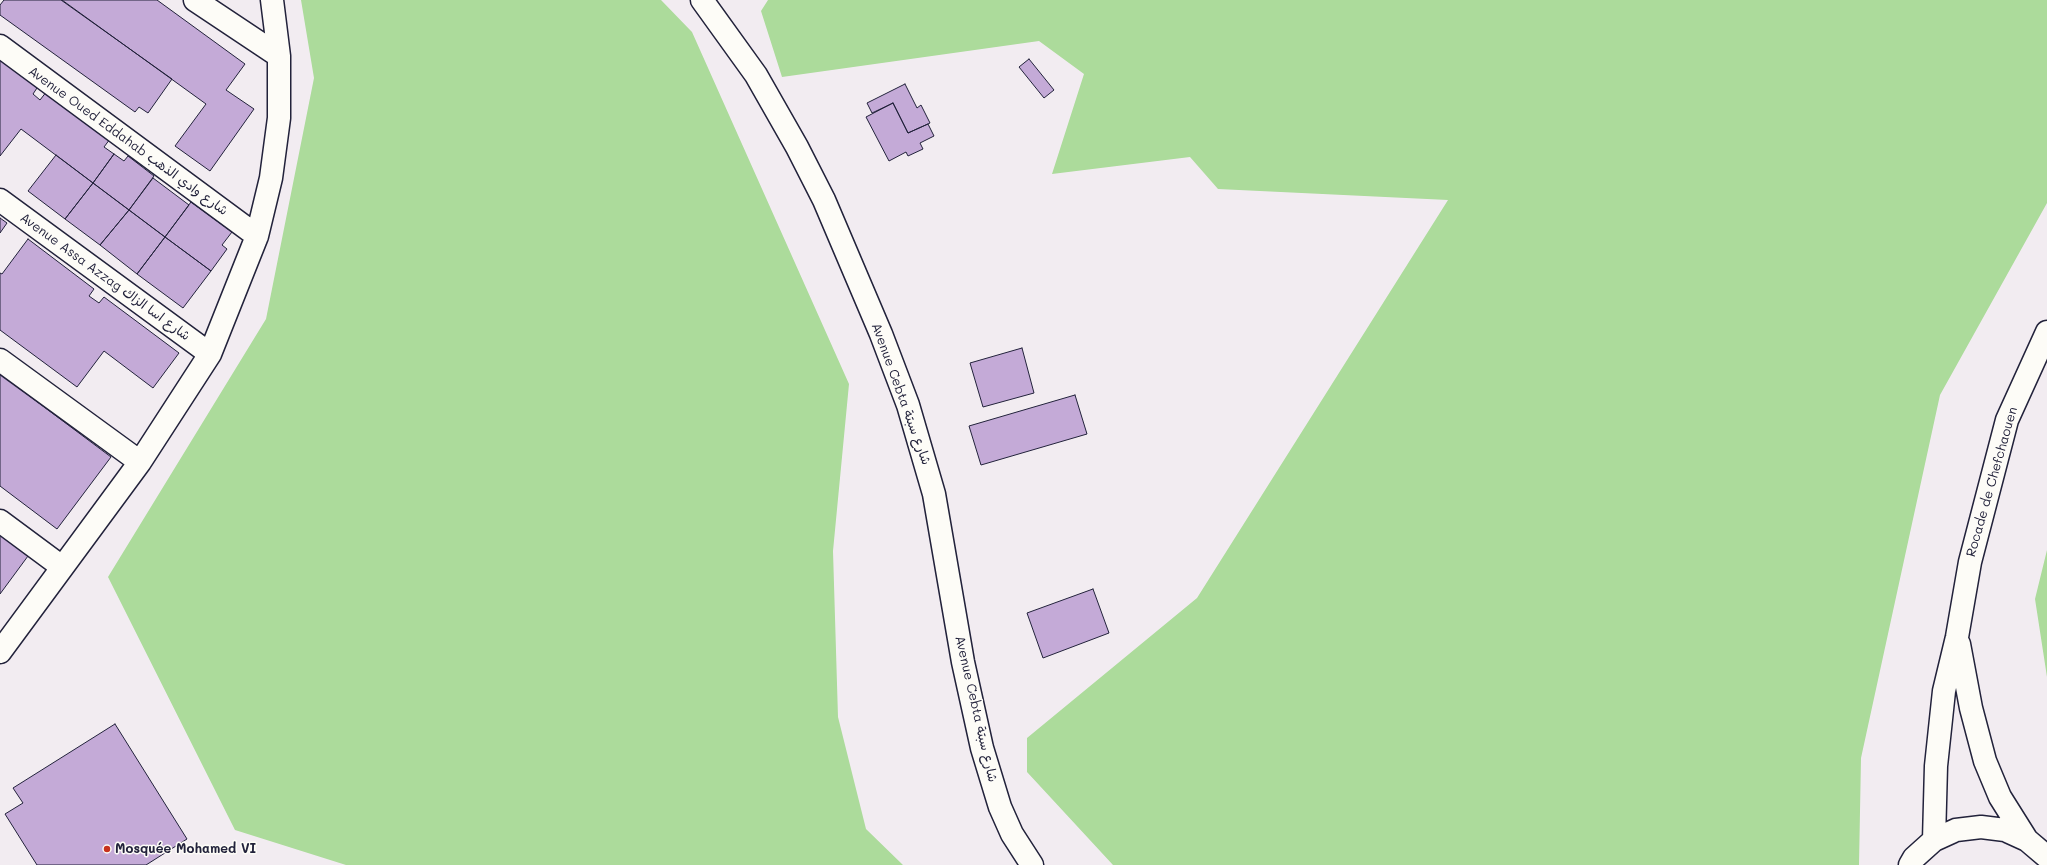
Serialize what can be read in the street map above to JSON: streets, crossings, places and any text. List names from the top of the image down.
{
  "streets": {
    "street": [
      "Avenue Oued Eddahab شارع وادي الذهب",
      "Avenue Assa Azzag شارع اسا الزاك",
      "Avenue Cebta شارع سبتة",
      "Rocade de Chefchaouen"
    ]
  },
  "places": ["Mosquée Mohamed VI"]
}
